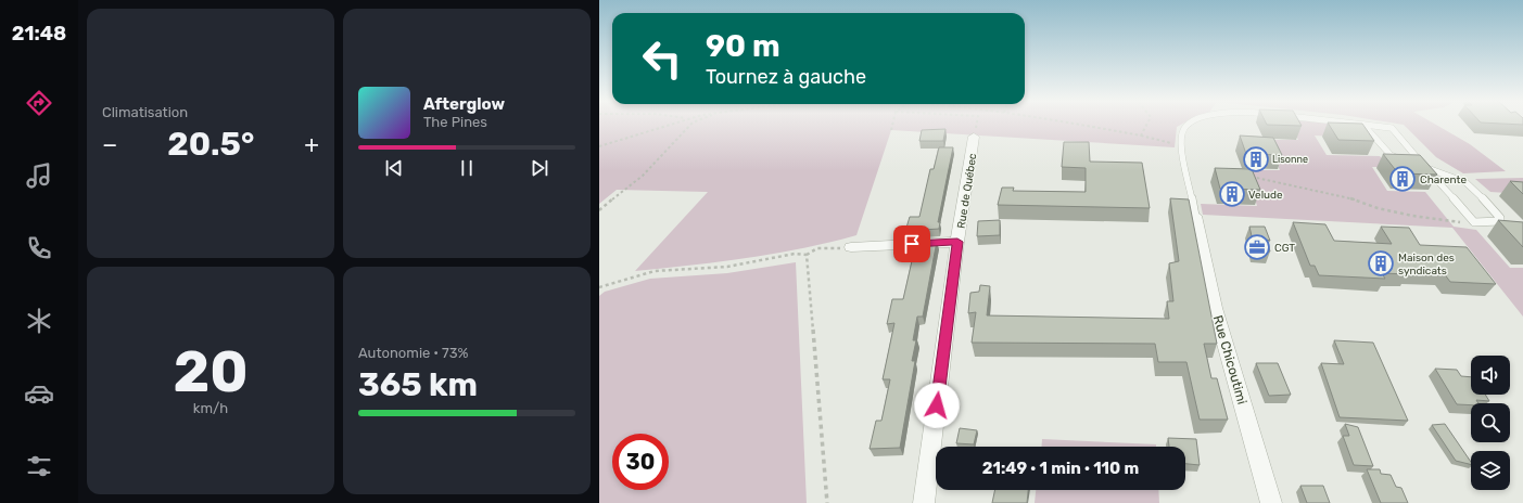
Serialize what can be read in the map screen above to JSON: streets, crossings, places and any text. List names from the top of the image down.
{
  "streets": {
    "street": ["Rue de Québec", "Rue Chicoutimi"]
  },
  "places": {
    "building": [
      "Lisonne",
      "Charente",
      "Velude",
      "Maison des syndicats"
    ],
    "office": ["CGT"]
  },
  "page": {
    "tabs": "21:48",
    "tile": [
      "Climatisation",
      ["20", "km/h"],
      ["Autonomie · 73%", "365 km"]
    ],
    "turn": ["90 m", "Tournez à gauche"],
    "song": ["Afterglow", "The Pines"],
    "heat": ["−", "20.5°", "+"],
    "limit": "30",
    "trip": "21:49 · 1 min · 110 m"
  }
}
